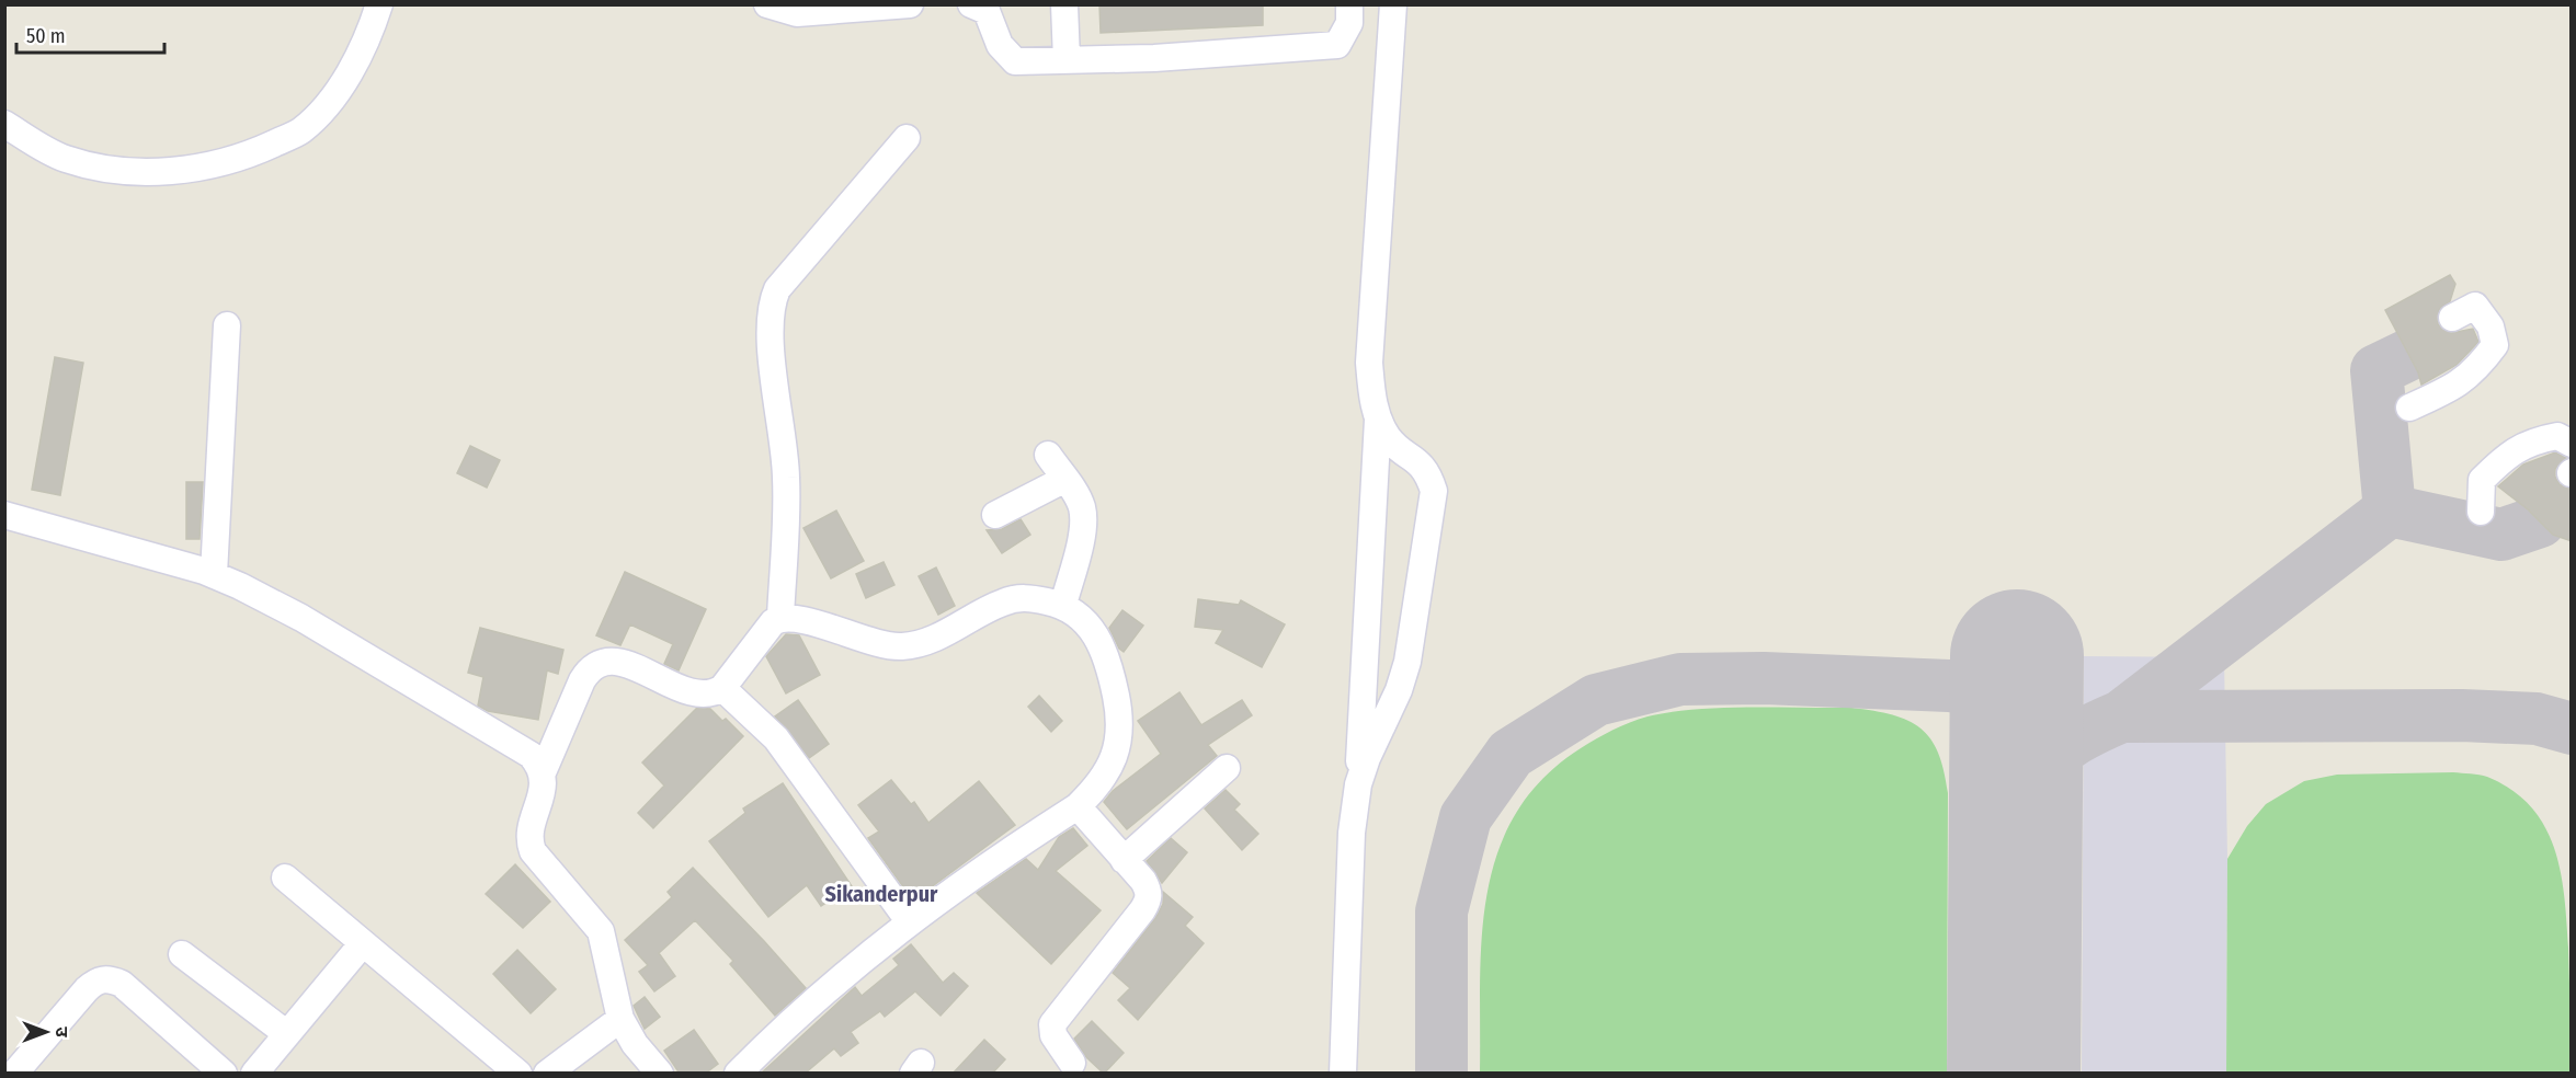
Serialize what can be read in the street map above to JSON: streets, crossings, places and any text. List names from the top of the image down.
{
  "districts": ["Sikanderpur"],
  "scale_bar": "50 m",
  "north": "right"
}
